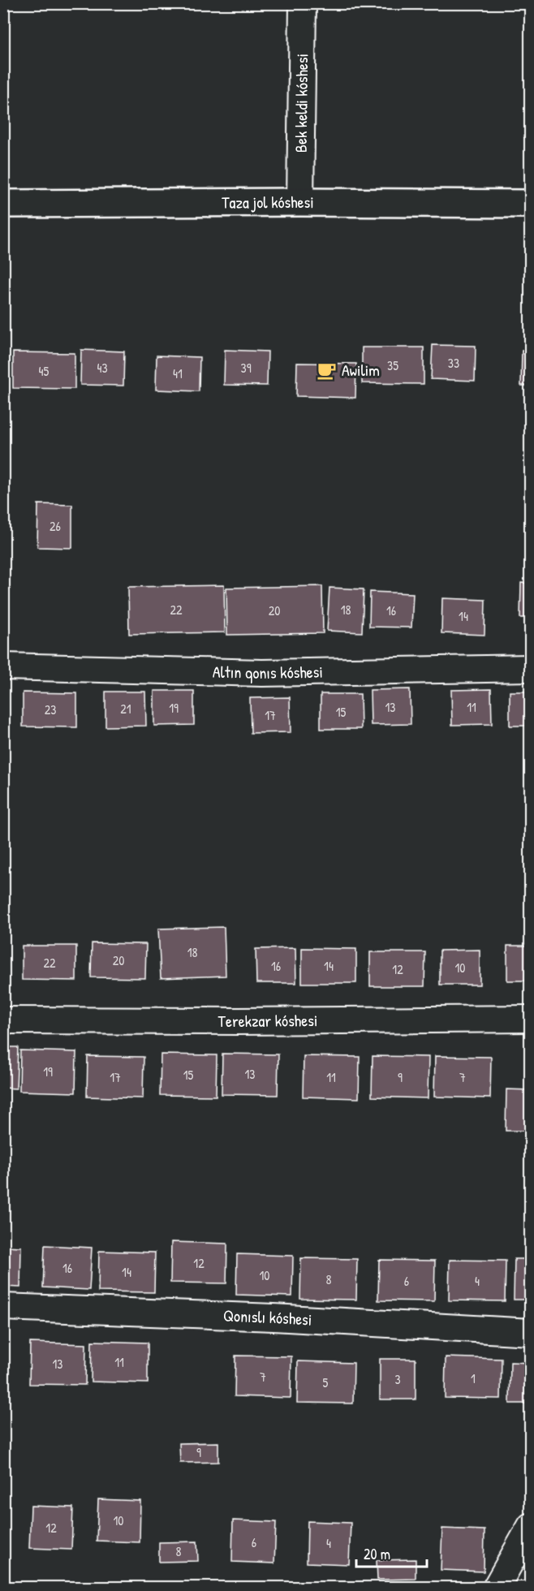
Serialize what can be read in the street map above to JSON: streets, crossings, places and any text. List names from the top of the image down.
{
  "streets": {
    "main road": ["Taza jol kóshesi"],
    "street": [
      "Bek keldi kóshesi",
      "Altın qonıs kóshesi",
      "Terekzar kóshesi",
      "Qonıslı kóshesi"
    ]
  },
  "crossings": [
    ["Bek keldi kóshesi", "Taza jol kóshesi"]
  ],
  "places": {
    "cafe": ["Awilim"]
  },
  "house_numbers": [
    "33",
    "35",
    "43",
    "39",
    "45",
    "41",
    "26",
    "22",
    "18",
    "20",
    "16",
    "14",
    "13",
    "11",
    "19",
    "21",
    "23",
    "15",
    "17",
    "18",
    "20",
    "22",
    "16",
    "14",
    "10",
    "12",
    "19",
    "13",
    "15",
    "17",
    "11",
    "9",
    "7",
    "12",
    "16",
    "14",
    "10",
    "8",
    "6",
    "4",
    "11",
    "13",
    "7",
    "1",
    "3",
    "5",
    "9",
    "10",
    "12",
    "6",
    "4",
    "8"
  ],
  "scale_bar": "20 m"
}
